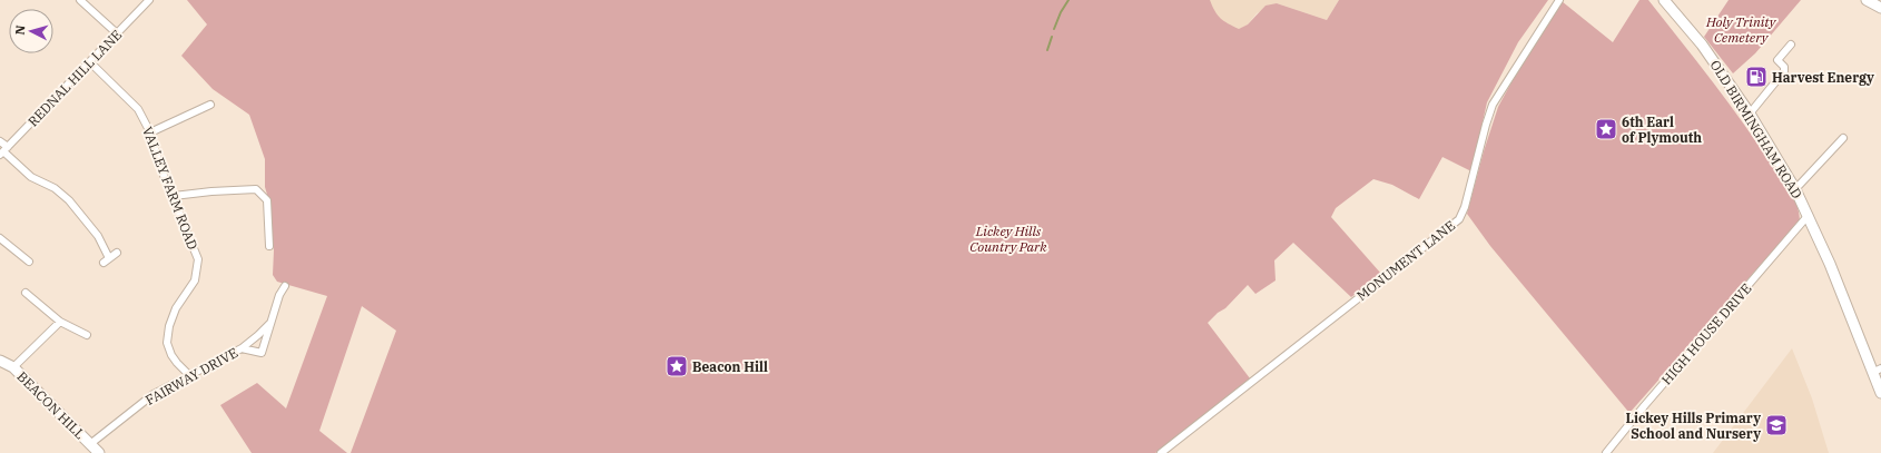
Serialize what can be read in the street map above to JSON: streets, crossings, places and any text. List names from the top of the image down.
{
  "streets": {
    "main road": ["OLD BIRMINGHAM ROAD", "BEACON HILL"],
    "street": [
      "REDNAL HILL LANE",
      "VALLEY FARM ROAD",
      "MONUMENT LANE",
      "HIGH HOUSE DRIVE",
      "FAIRWAY DRIVE"
    ]
  },
  "crossings": [
    ["REDNAL HILL LANE", "VALLEY FARM ROAD"],
    ["OLD BIRMINGHAM ROAD", "HIGH HOUSE DRIVE"],
    ["VALLEY FARM ROAD", "FAIRWAY DRIVE"],
    ["FAIRWAY DRIVE", "BEACON HILL"]
  ],
  "parks": ["Holy Trinity Cemetery", "Lickey Hills Country Park"],
  "places": {
    "fuel station": ["Harvest Energy"],
    "place": ["6th Earl of Plymouth", "Beacon Hill"],
    "school or university": ["Lickey Hills Primary School and Nursery"]
  },
  "north": "left"
}
